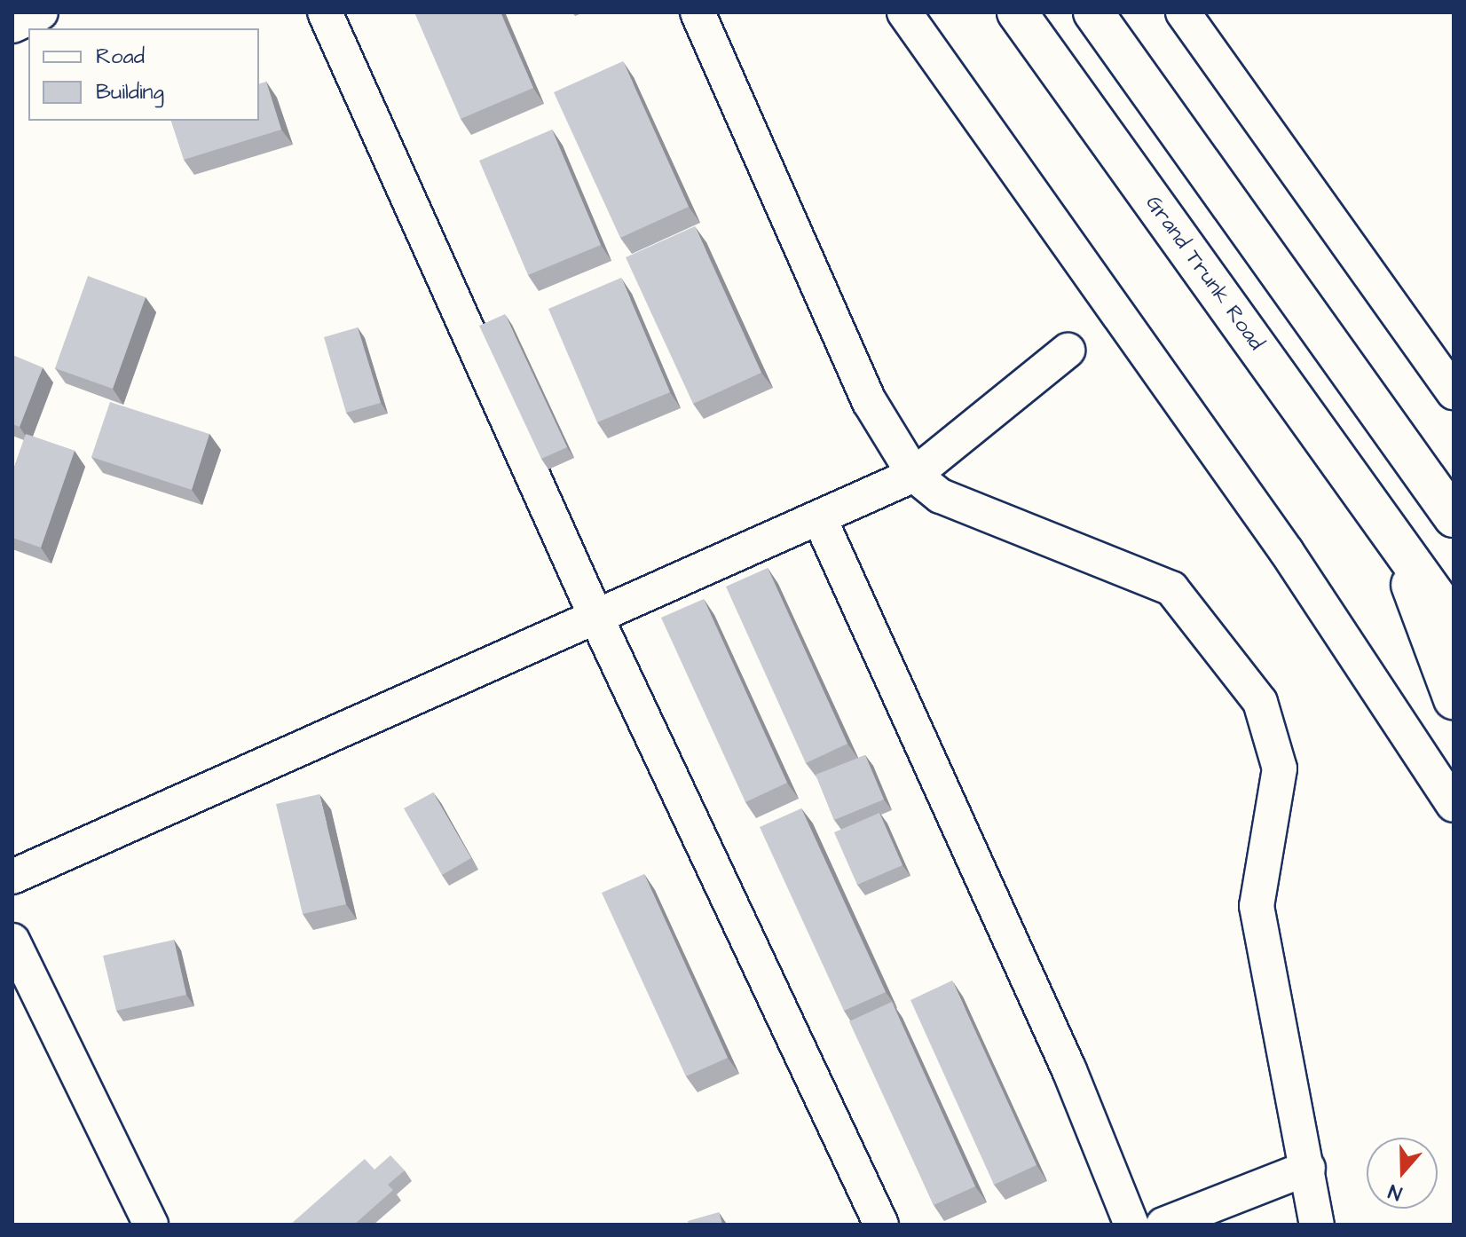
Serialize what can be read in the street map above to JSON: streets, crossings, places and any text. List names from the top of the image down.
{
  "streets": {
    "highway": ["Grand Trunk Road"]
  },
  "legend": ["Road", "Building"],
  "north": "bottom"
}
